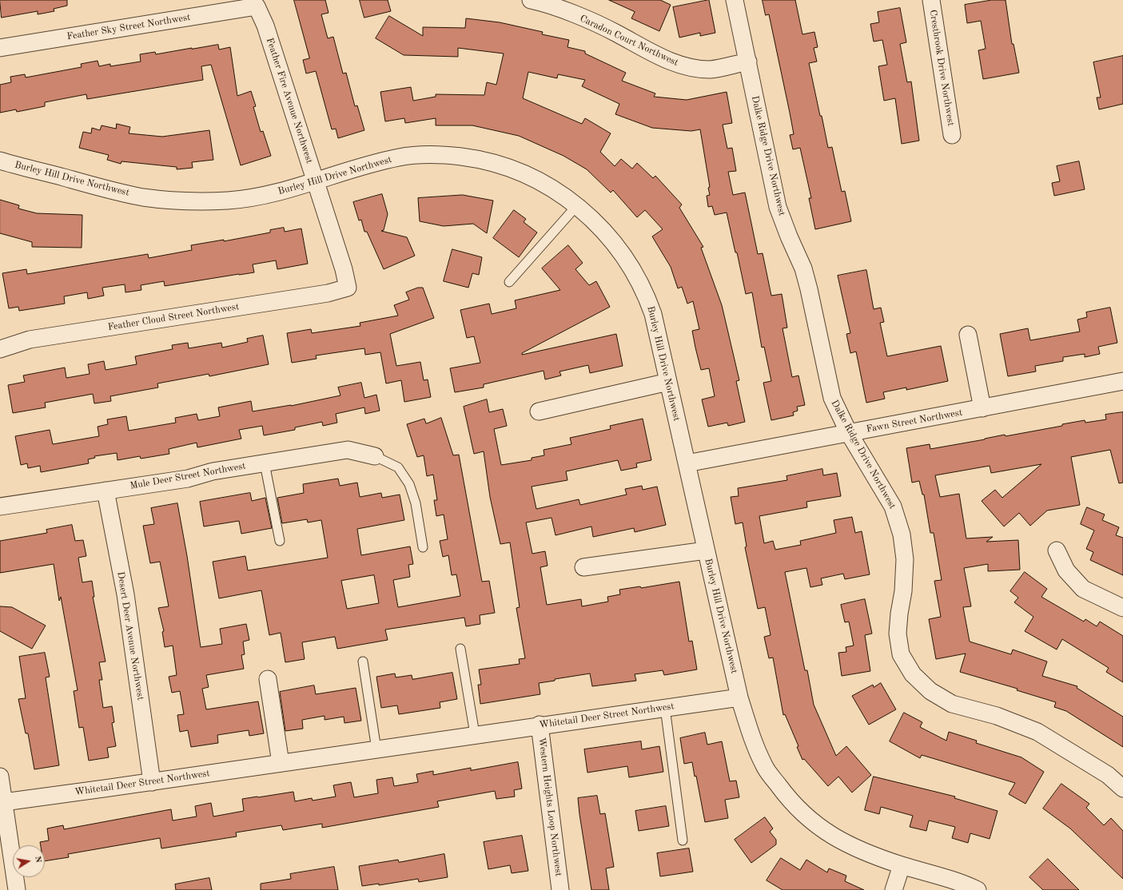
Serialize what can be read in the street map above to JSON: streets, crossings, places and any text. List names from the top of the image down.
{
  "streets": {
    "street": [
      "Feather Sky Street Northwest",
      "Caradon Court Northwest",
      "Crestbrook Drive Northwest",
      "Feather Fire Avenue Northwest",
      "Dalke Ridge Drive Northwest",
      "Burley Hill Drive Northwest",
      "Feather Cloud Street Northwest",
      "Fawn Street Northwest",
      "Mule Deer Street Northwest",
      "Desert Deer Avenue Northwest",
      "Whitetail Deer Street Northwest",
      "Western Heights Loop Northwest"
    ]
  },
  "crossings": [
    ["Feather Sky Street Northwest", "Feather Fire Avenue Northwest"],
    ["Caradon Court Northwest", "Dalke Ridge Drive Northwest"],
    ["Feather Fire Avenue Northwest", "Burley Hill Drive Northwest"],
    ["Feather Fire Avenue Northwest", "Feather Cloud Street Northwest"],
    ["Dalke Ridge Drive Northwest", "Fawn Street Northwest"],
    ["Burley Hill Drive Northwest", "Fawn Street Northwest"],
    ["Burley Hill Drive Northwest", "Whitetail Deer Street Northwest"],
    ["Mule Deer Street Northwest", "Desert Deer Avenue Northwest"],
    ["Desert Deer Avenue Northwest", "Whitetail Deer Street Northwest"],
    ["Whitetail Deer Street Northwest", "Western Heights Loop Northwest"]
  ],
  "north": "right"
}
